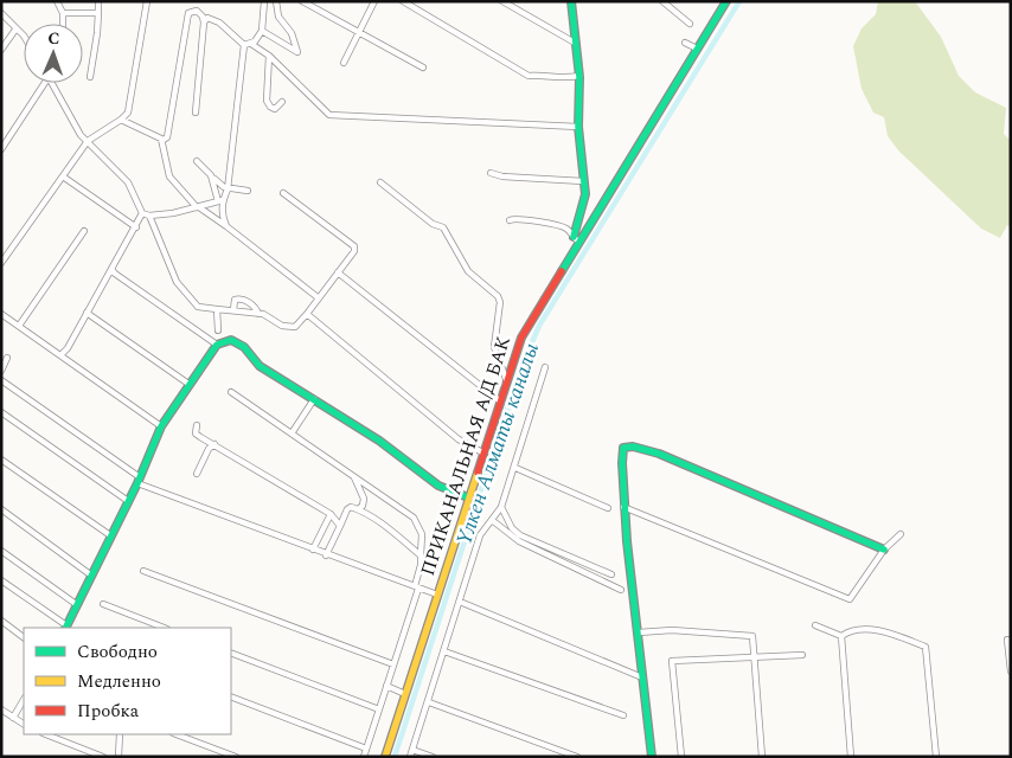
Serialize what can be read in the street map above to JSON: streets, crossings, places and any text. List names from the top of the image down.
{
  "streets": {
    "street": ["ПРИКАНАЛЬНАЯ А/Д БАК"]
  },
  "water": ["Үлкен Алматы каналы"],
  "legend": ["Свободно", "Медленно", "Пробка"],
  "north": "top"
}
